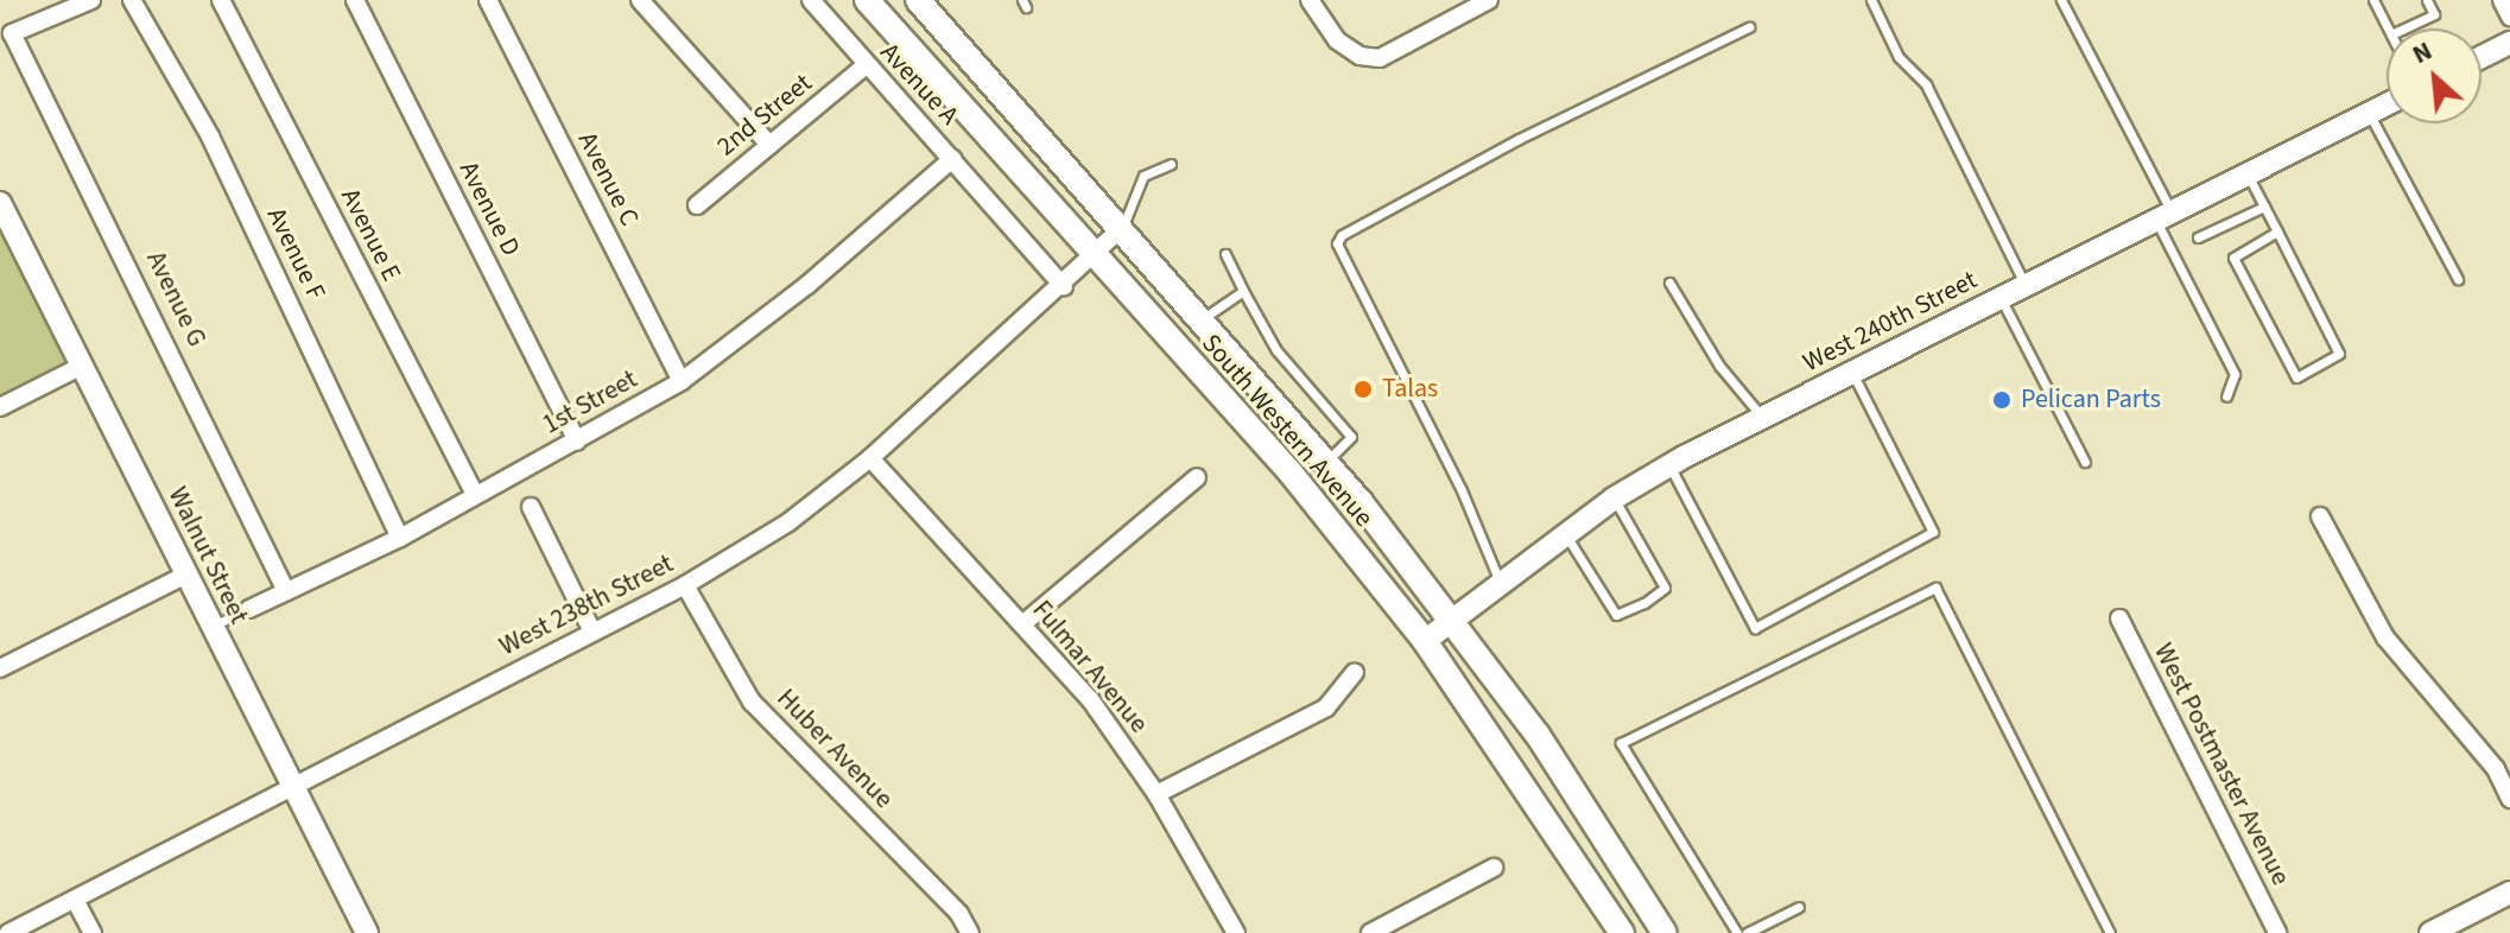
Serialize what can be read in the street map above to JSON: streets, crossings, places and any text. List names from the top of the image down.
{
  "streets": {
    "main road": ["South Western Avenue"],
    "street": [
      "Avenue A",
      "2nd Street",
      "Avenue C",
      "Avenue D",
      "Avenue E",
      "Avenue F",
      "Avenue G",
      "West 240th Street",
      "1st Street",
      "Walnut Street",
      "West 238th Street",
      "Fulmar Avenue",
      "Huber Avenue",
      "West Postmaster Avenue"
    ]
  },
  "crossings": [
    ["Avenue A", "2nd Street"],
    ["Avenue A", "1st Street"],
    ["Avenue A", "West 238th Street"],
    ["Avenue C", "1st Street"],
    ["Avenue D", "1st Street"],
    ["Avenue E", "1st Street"],
    ["Avenue F", "1st Street"],
    ["Avenue G", "1st Street"],
    ["West 240th Street", "South Western Avenue"],
    ["1st Street", "Walnut Street"],
    ["South Western Avenue", "West 238th Street"],
    ["Walnut Street", "West 238th Street"],
    ["West 238th Street", "Fulmar Avenue"],
    ["West 238th Street", "Huber Avenue"]
  ],
  "places": ["Talas", "Pelican Parts"],
  "north": "top left"
}
